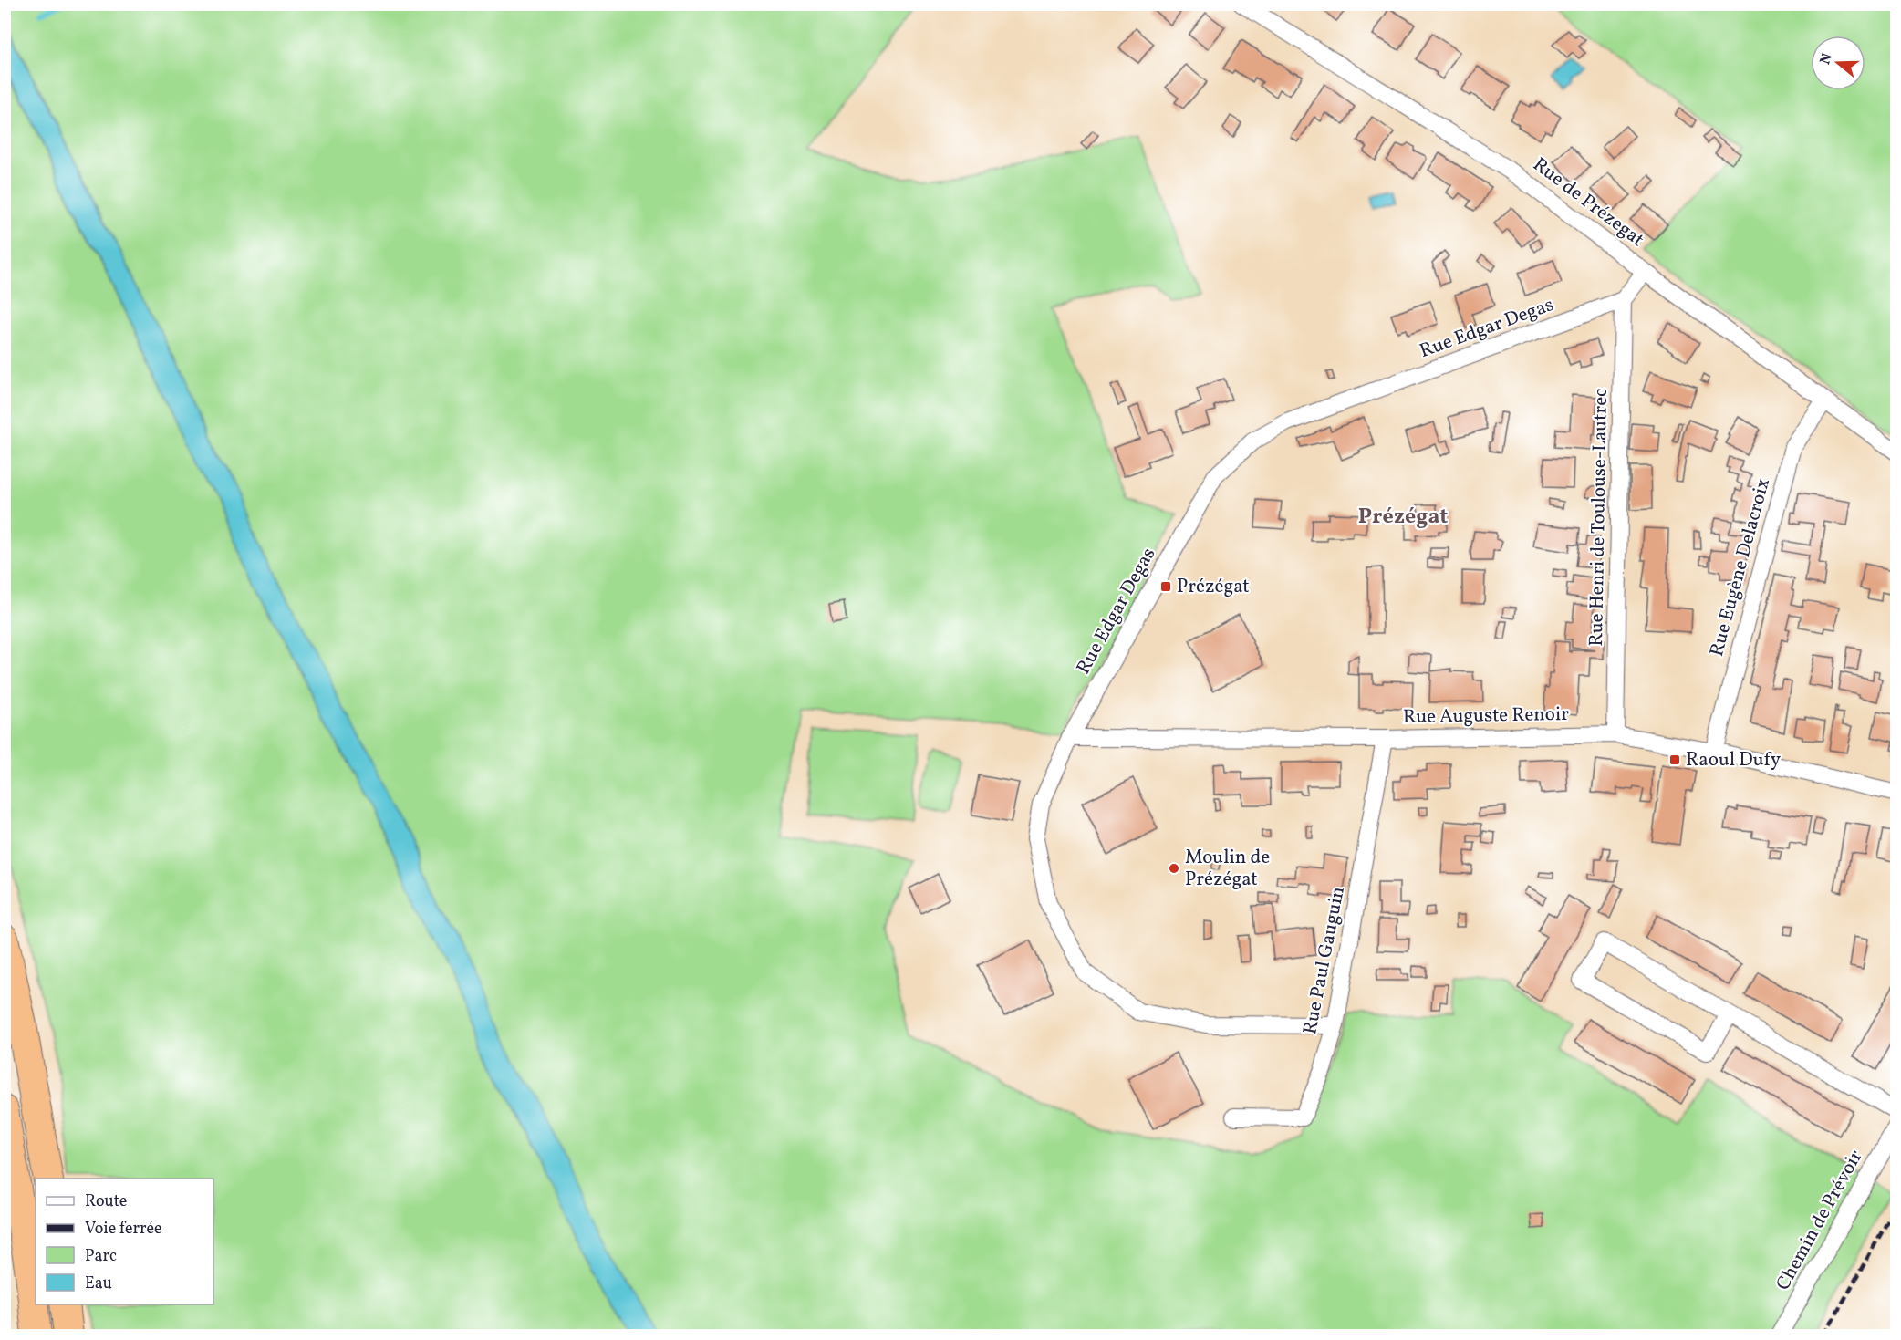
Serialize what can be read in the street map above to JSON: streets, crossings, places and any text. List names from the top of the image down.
{
  "streets": {
    "street": [
      "Rue de Prézegat",
      "Rue Edgar Degas",
      "Rue Henri de Toulouse-Lautrec",
      "Rue Eugène Delacroix",
      "Rue Auguste Renoir",
      "Rue Paul Gauguin",
      "Chemin de Prévoir"
    ]
  },
  "crossings": [
    ["Rue de Prézegat", "Rue Eugène Delacroix"],
    ["Rue Edgar Degas", "Rue Henri de Toulouse-Lautrec"],
    ["Rue Edgar Degas", "Rue Auguste Renoir"],
    ["Rue Edgar Degas", "Rue Paul Gauguin"],
    ["Rue Henri de Toulouse-Lautrec", "Rue Auguste Renoir"],
    ["Rue Eugène Delacroix", "Rue Auguste Renoir"],
    ["Rue Auguste Renoir", "Rue Paul Gauguin"]
  ],
  "districts": ["Prézégat"],
  "places": {
    "transit": ["Prézégat", "Raoul Dufy"],
    "other": ["Moulin de Prézégat"]
  },
  "legend": [
    "Route",
    "Voie ferrée",
    "Parc",
    "Eau"
  ],
  "north": "left"
}
